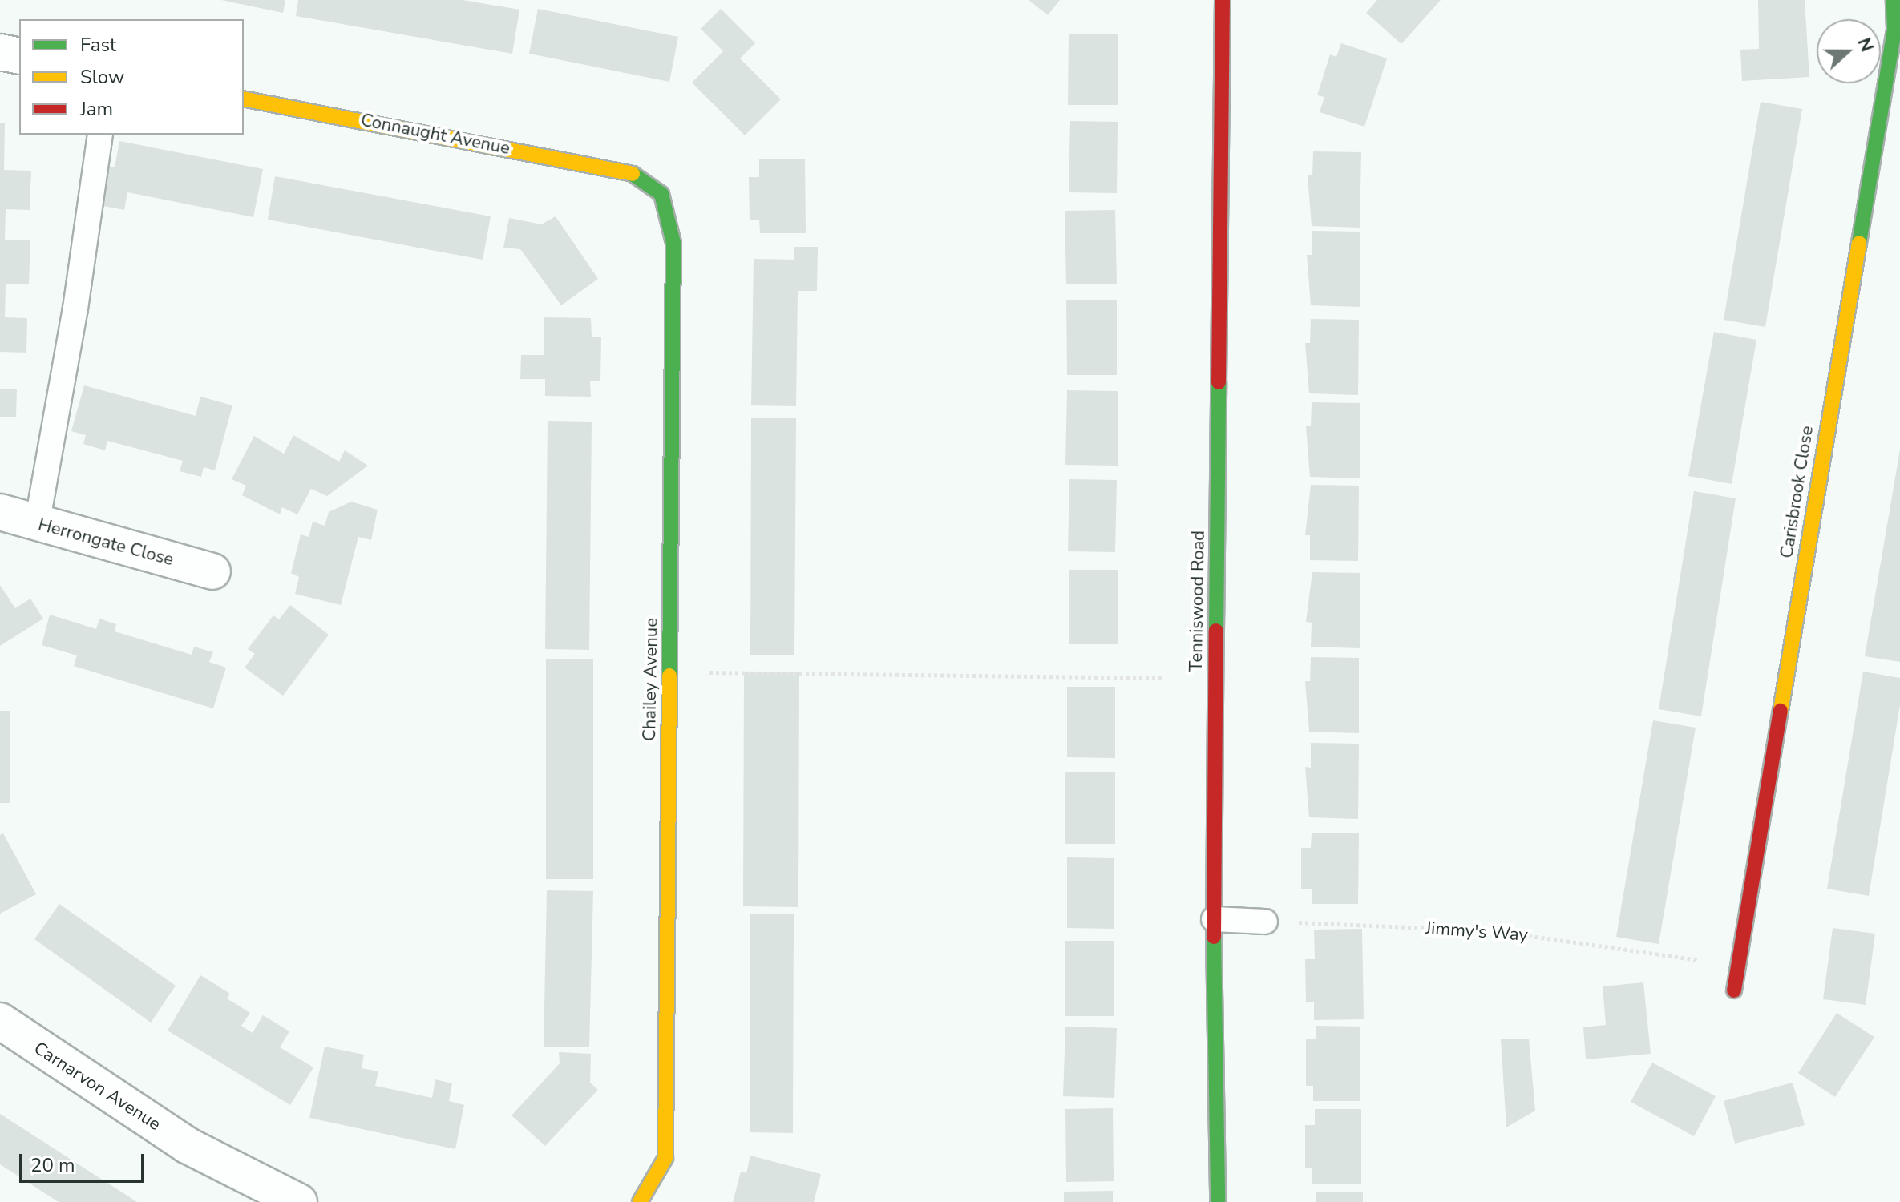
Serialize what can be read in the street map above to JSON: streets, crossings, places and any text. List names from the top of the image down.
{
  "streets": {
    "street": [
      "Connaught Avenue",
      "Carisbrook Close",
      "Herrongate Close",
      "Tenniswood Road",
      "Chailey Avenue",
      "Carnarvon Avenue"
    ],
    "path": ["Jimmy's Way"]
  },
  "crossings": [
    ["Connaught Avenue", "Chailey Avenue"],
    ["Carisbrook Close", "Jimmy's Way"]
  ],
  "legend": ["Fast", "Slow", "Jam"],
  "scale_bar": "20 m",
  "north": "right"
}
